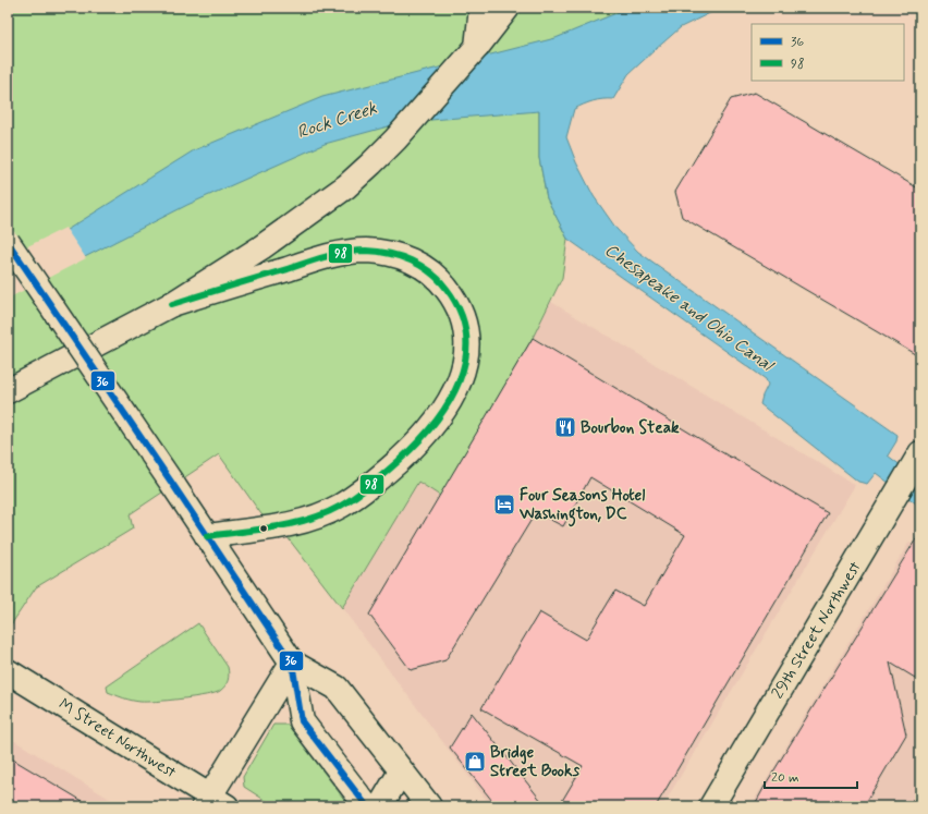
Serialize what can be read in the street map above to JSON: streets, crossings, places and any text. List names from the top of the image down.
{
  "streets": {
    "main road": ["29th Street Northwest", "M Street Northwest"]
  },
  "water": ["Rock Creek", "Chesapeake and Ohio Canal"],
  "places": {
    "restaurant": ["Bourbon Steak"],
    "hotel": ["Four Seasons Hotel Washington, DC"],
    "shop": ["Bridge Street Books"]
  },
  "lines": ["transit line 36", "transit line 98"],
  "legend": ["36", "98"],
  "scale_bar": "20 m"
}
